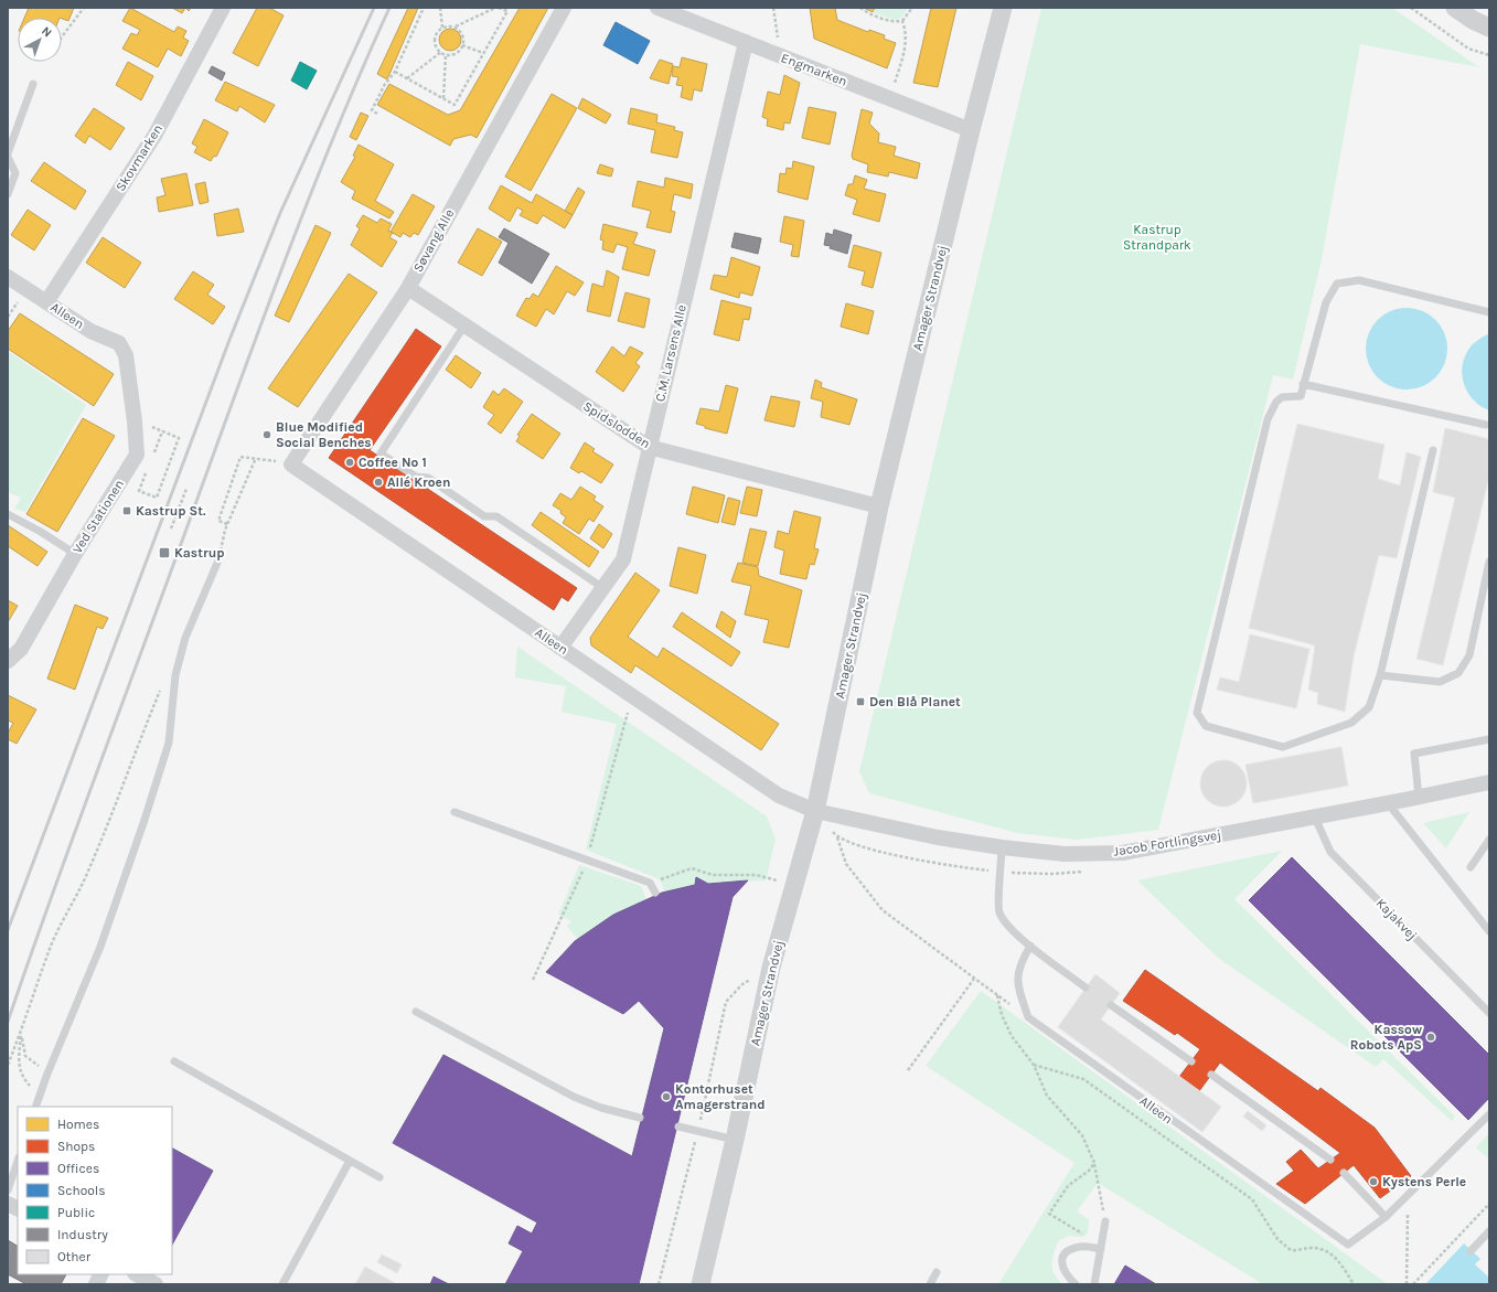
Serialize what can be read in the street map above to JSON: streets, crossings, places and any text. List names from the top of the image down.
{
  "streets": {
    "street": [
      "Engmarken",
      "Skovmarken",
      "Søvang Alle",
      "Amager Strandvej",
      "Alleen",
      "C.M. Larsens Alle",
      "Spidslodden",
      "Ved Stationen",
      "Jacob Fortlingsvej"
    ],
    "lane": ["Kajakvej"]
  },
  "crossings": [
    ["Engmarken", "Amager Strandvej"],
    ["Engmarken", "C.M. Larsens Alle"],
    ["Skovmarken", "Alleen"],
    ["Søvang Alle", "Alleen"],
    ["Søvang Alle", "Spidslodden"],
    ["Amager Strandvej", "Alleen"],
    ["Amager Strandvej", "Spidslodden"],
    ["Amager Strandvej", "Jacob Fortlingsvej"],
    ["Alleen", "C.M. Larsens Alle"],
    ["Alleen", "Ved Stationen"],
    ["Alleen", "Jacob Fortlingsvej"],
    ["C.M. Larsens Alle", "Spidslodden"],
    ["Jacob Fortlingsvej", "Kajakvej"]
  ],
  "parks": ["Kastrup Strandpark"],
  "places": {
    "other": [
      "Blue Modified Social Benches",
      "Coffee No 1",
      "Allé Kroen",
      "Kassow Robots ApS",
      "Kontorhuset Amagerstrand",
      "Kystens Perle"
    ],
    "transit": ["Kastrup St.", "Kastrup", "Den Blå Planet"]
  },
  "legend": [
    "Homes",
    "Shops",
    "Offices",
    "Schools",
    "Public",
    "Industry",
    "Other"
  ],
  "north": "top right"
}
